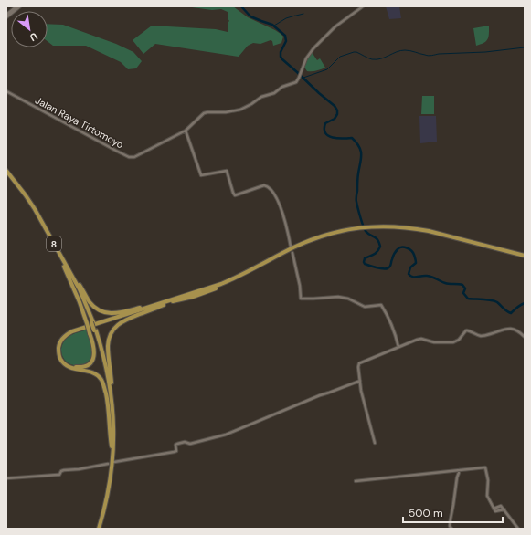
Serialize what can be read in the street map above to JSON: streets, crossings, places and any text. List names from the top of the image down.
{
  "streets": {
    "highway": ["8"],
    "street": ["Jalan Raya Tirtomoyo"]
  },
  "scale_bar": "500 m",
  "north": "bottom right"
}
